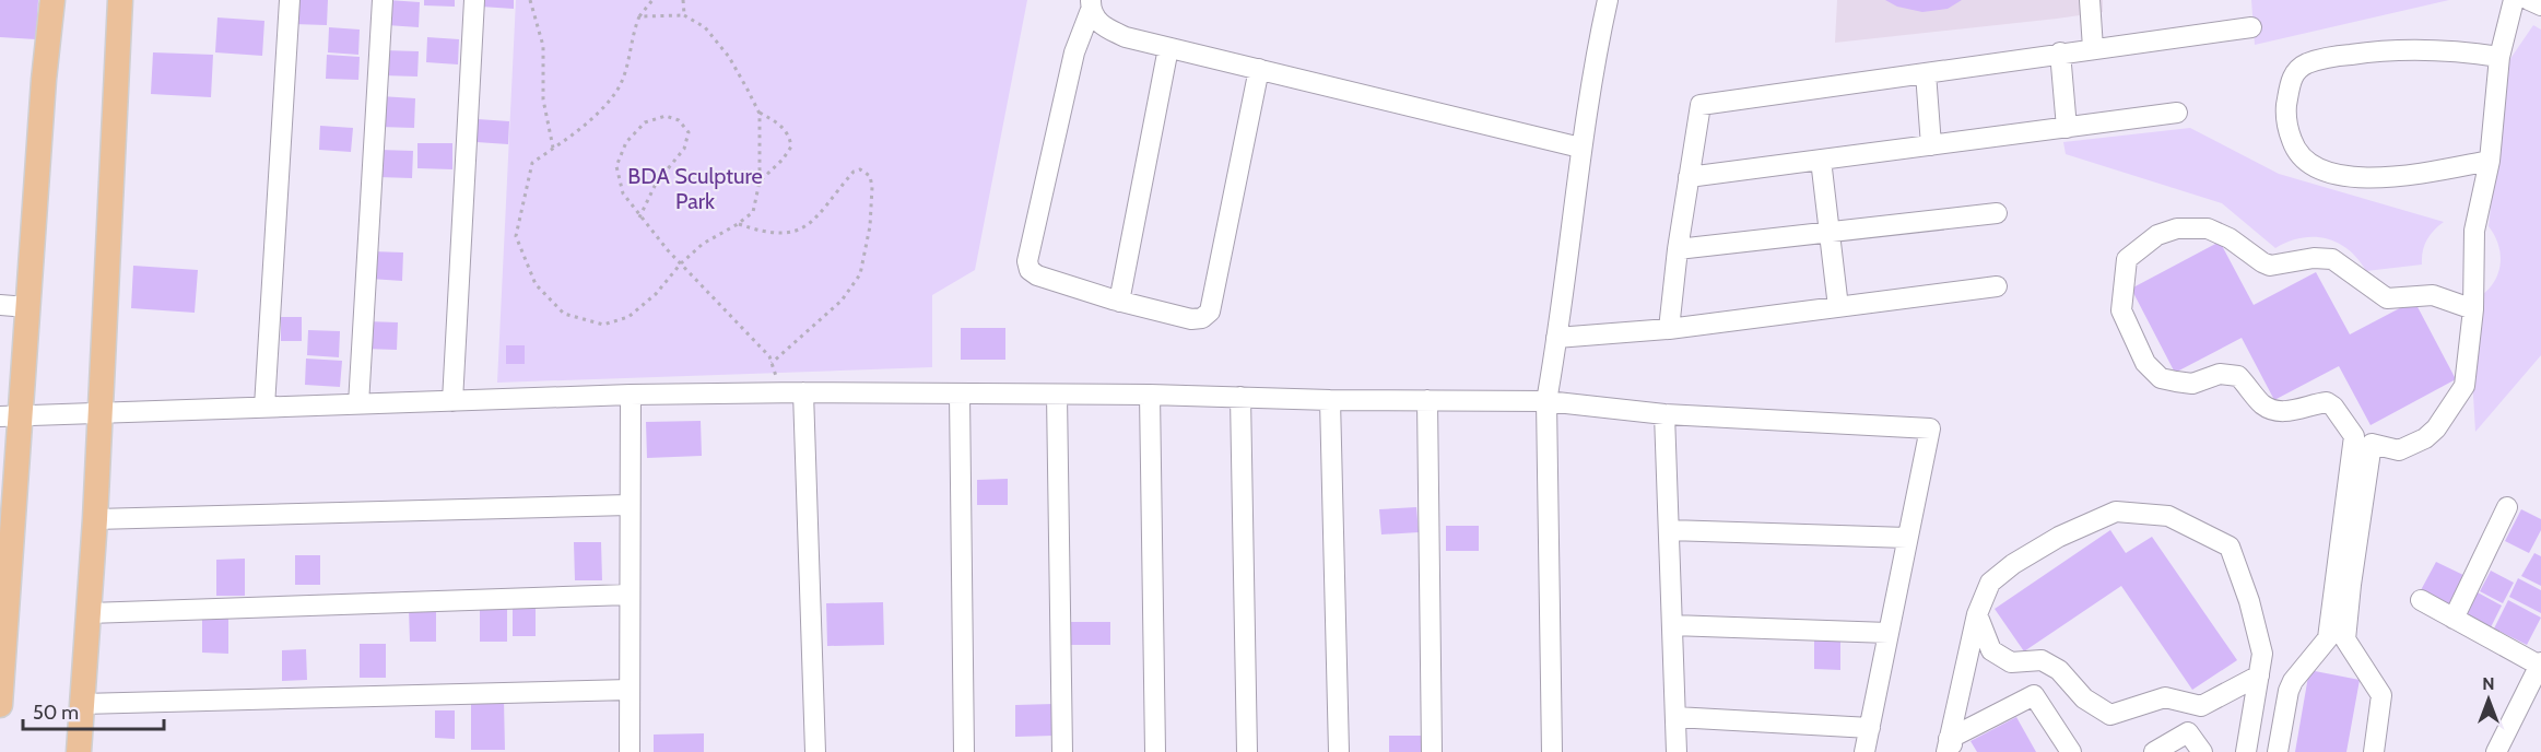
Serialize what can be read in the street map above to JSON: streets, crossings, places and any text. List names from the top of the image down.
{
  "parks": ["BDA Sculpture Park"],
  "scale_bar": "50 m",
  "north": "top"
}
